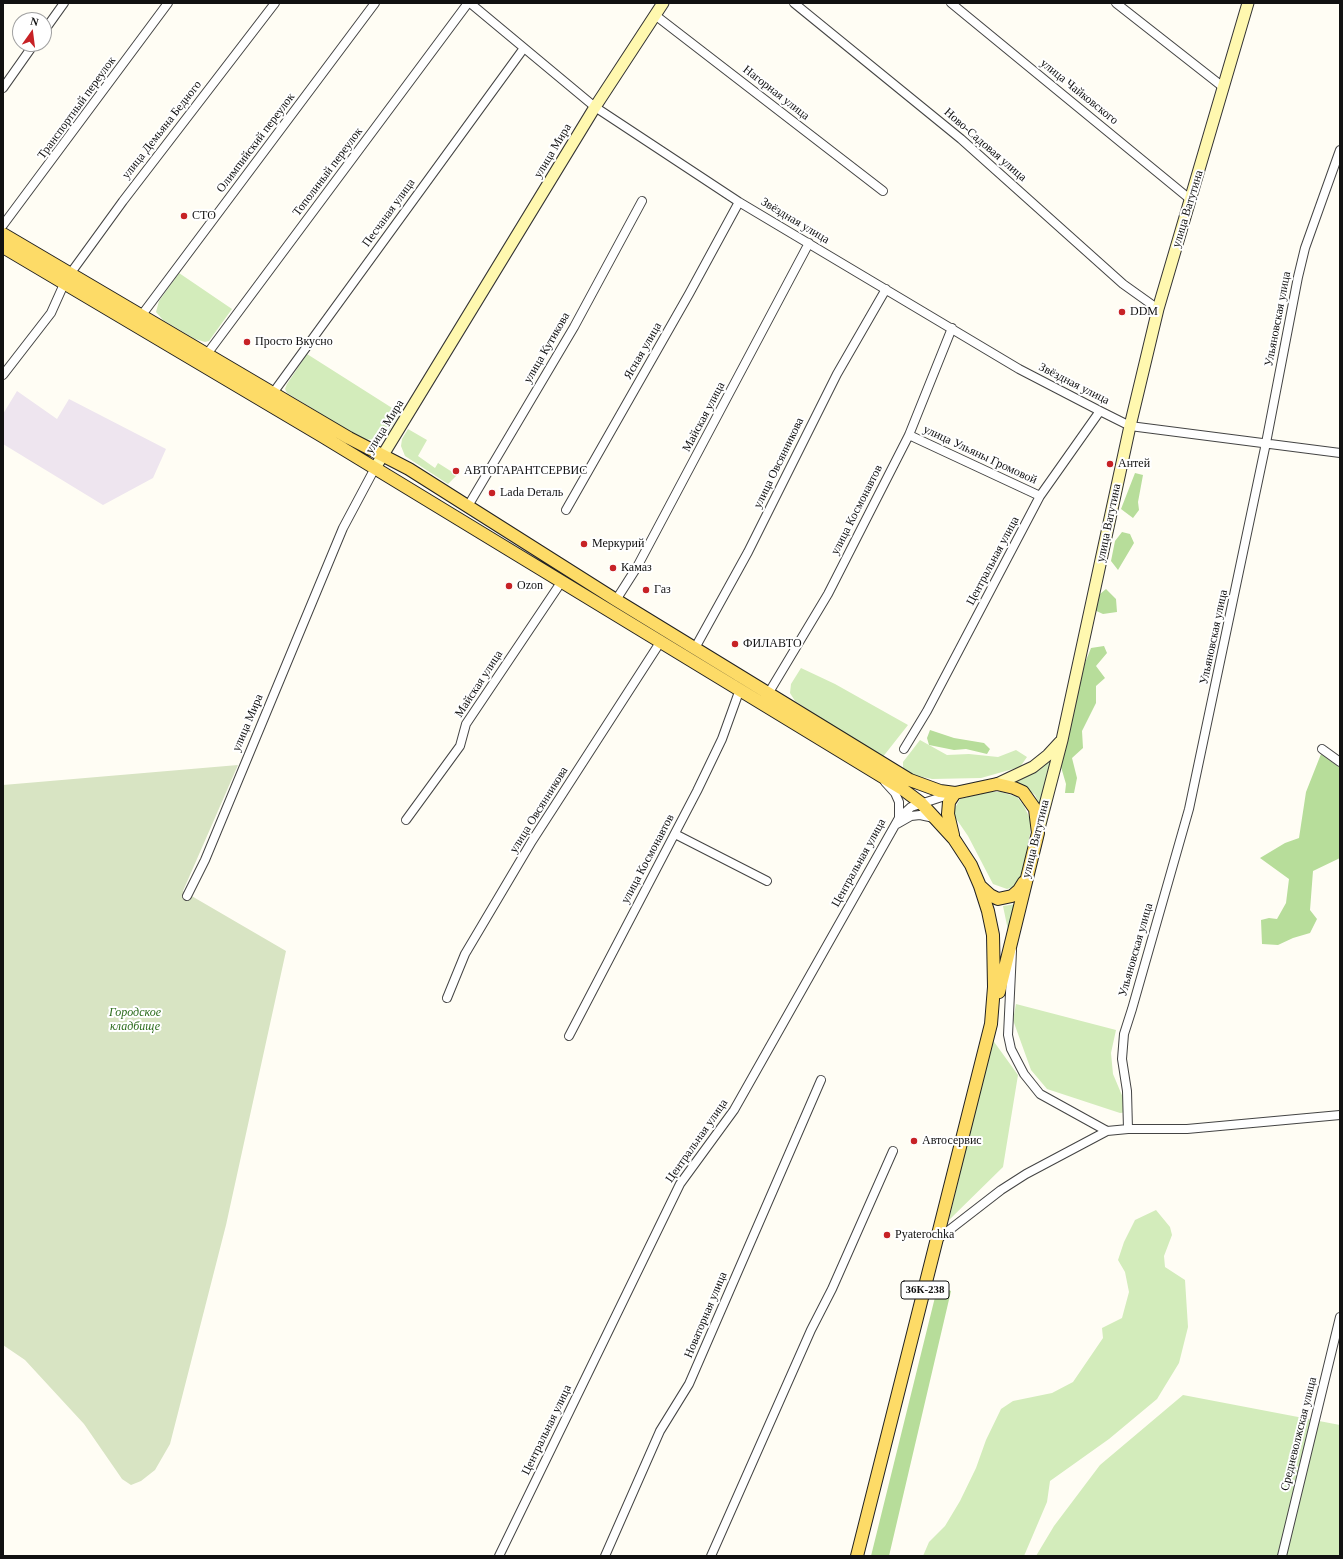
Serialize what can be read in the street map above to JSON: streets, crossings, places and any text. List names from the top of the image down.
{
  "streets": {
    "main road": ["улица Мира", "улица Ватутина", "36К-238"],
    "street": [
      "улица Чайковского",
      "Нагорная улица",
      "Транспортный переулок",
      "улица Демьяна Бедного",
      "Олимпийский переулок",
      "Ново-Садовая улица",
      "Тополиный переулок",
      "Песчаная улица",
      "Звёздная улица",
      "Ульяновская улица",
      "улица Кутикова",
      "Ясная улица",
      "Майская улица",
      "улица Ульяны Громовой",
      "улица Овсянникова",
      "улица Космонавтов",
      "Центральная улица",
      "Новаторная улица",
      "Средневолжская улица"
    ]
  },
  "crossings": [
    ["улица Чайковского", "улица Ватутина"],
    ["Нагорная улица", "улица Мира"],
    ["улица Демьяна Бедного", "36К-238"],
    ["Ново-Садовая улица", "улица Ватутина"],
    ["улица Мира", "Звёздная улица"],
    ["улица Мира", "36К-238"],
    ["Тополиный переулок", "Звёздная улица"],
    ["улица Ватутина", "Звёздная улица"],
    ["улица Ватутина", "Центральная улица"],
    ["улица Ватутина", "36К-238"],
    ["Песчаная улица", "Звёздная улица"],
    ["Звёздная улица", "Ульяновская улица"],
    ["Звёздная улица", "Ясная улица"],
    ["Звёздная улица", "Майская улица"],
    ["Звёздная улица", "улица Овсянникова"],
    ["Звёздная улица", "улица Космонавтов"],
    ["Звёздная улица", "Центральная улица"],
    ["Майская улица", "36К-238"],
    ["улица Ульяны Громовой", "улица Космонавтов"],
    ["улица Ульяны Громовой", "Центральная улица"],
    ["улица Овсянникова", "36К-238"],
    ["улица Космонавтов", "36К-238"],
    ["Центральная улица", "36К-238"]
  ],
  "parks": ["Городское кладбище"],
  "places": [
    "СТО",
    "DDM",
    "Просто Вкусно",
    "Антей",
    "АВТОГАРАНТСЕРВИС",
    "Lada Dеталь",
    "Меркурий",
    "Камаз",
    "Ozon",
    "Газ",
    "ФИЛАВТО",
    "Автосервис",
    "Pyaterochka"
  ],
  "north": "top"
}
